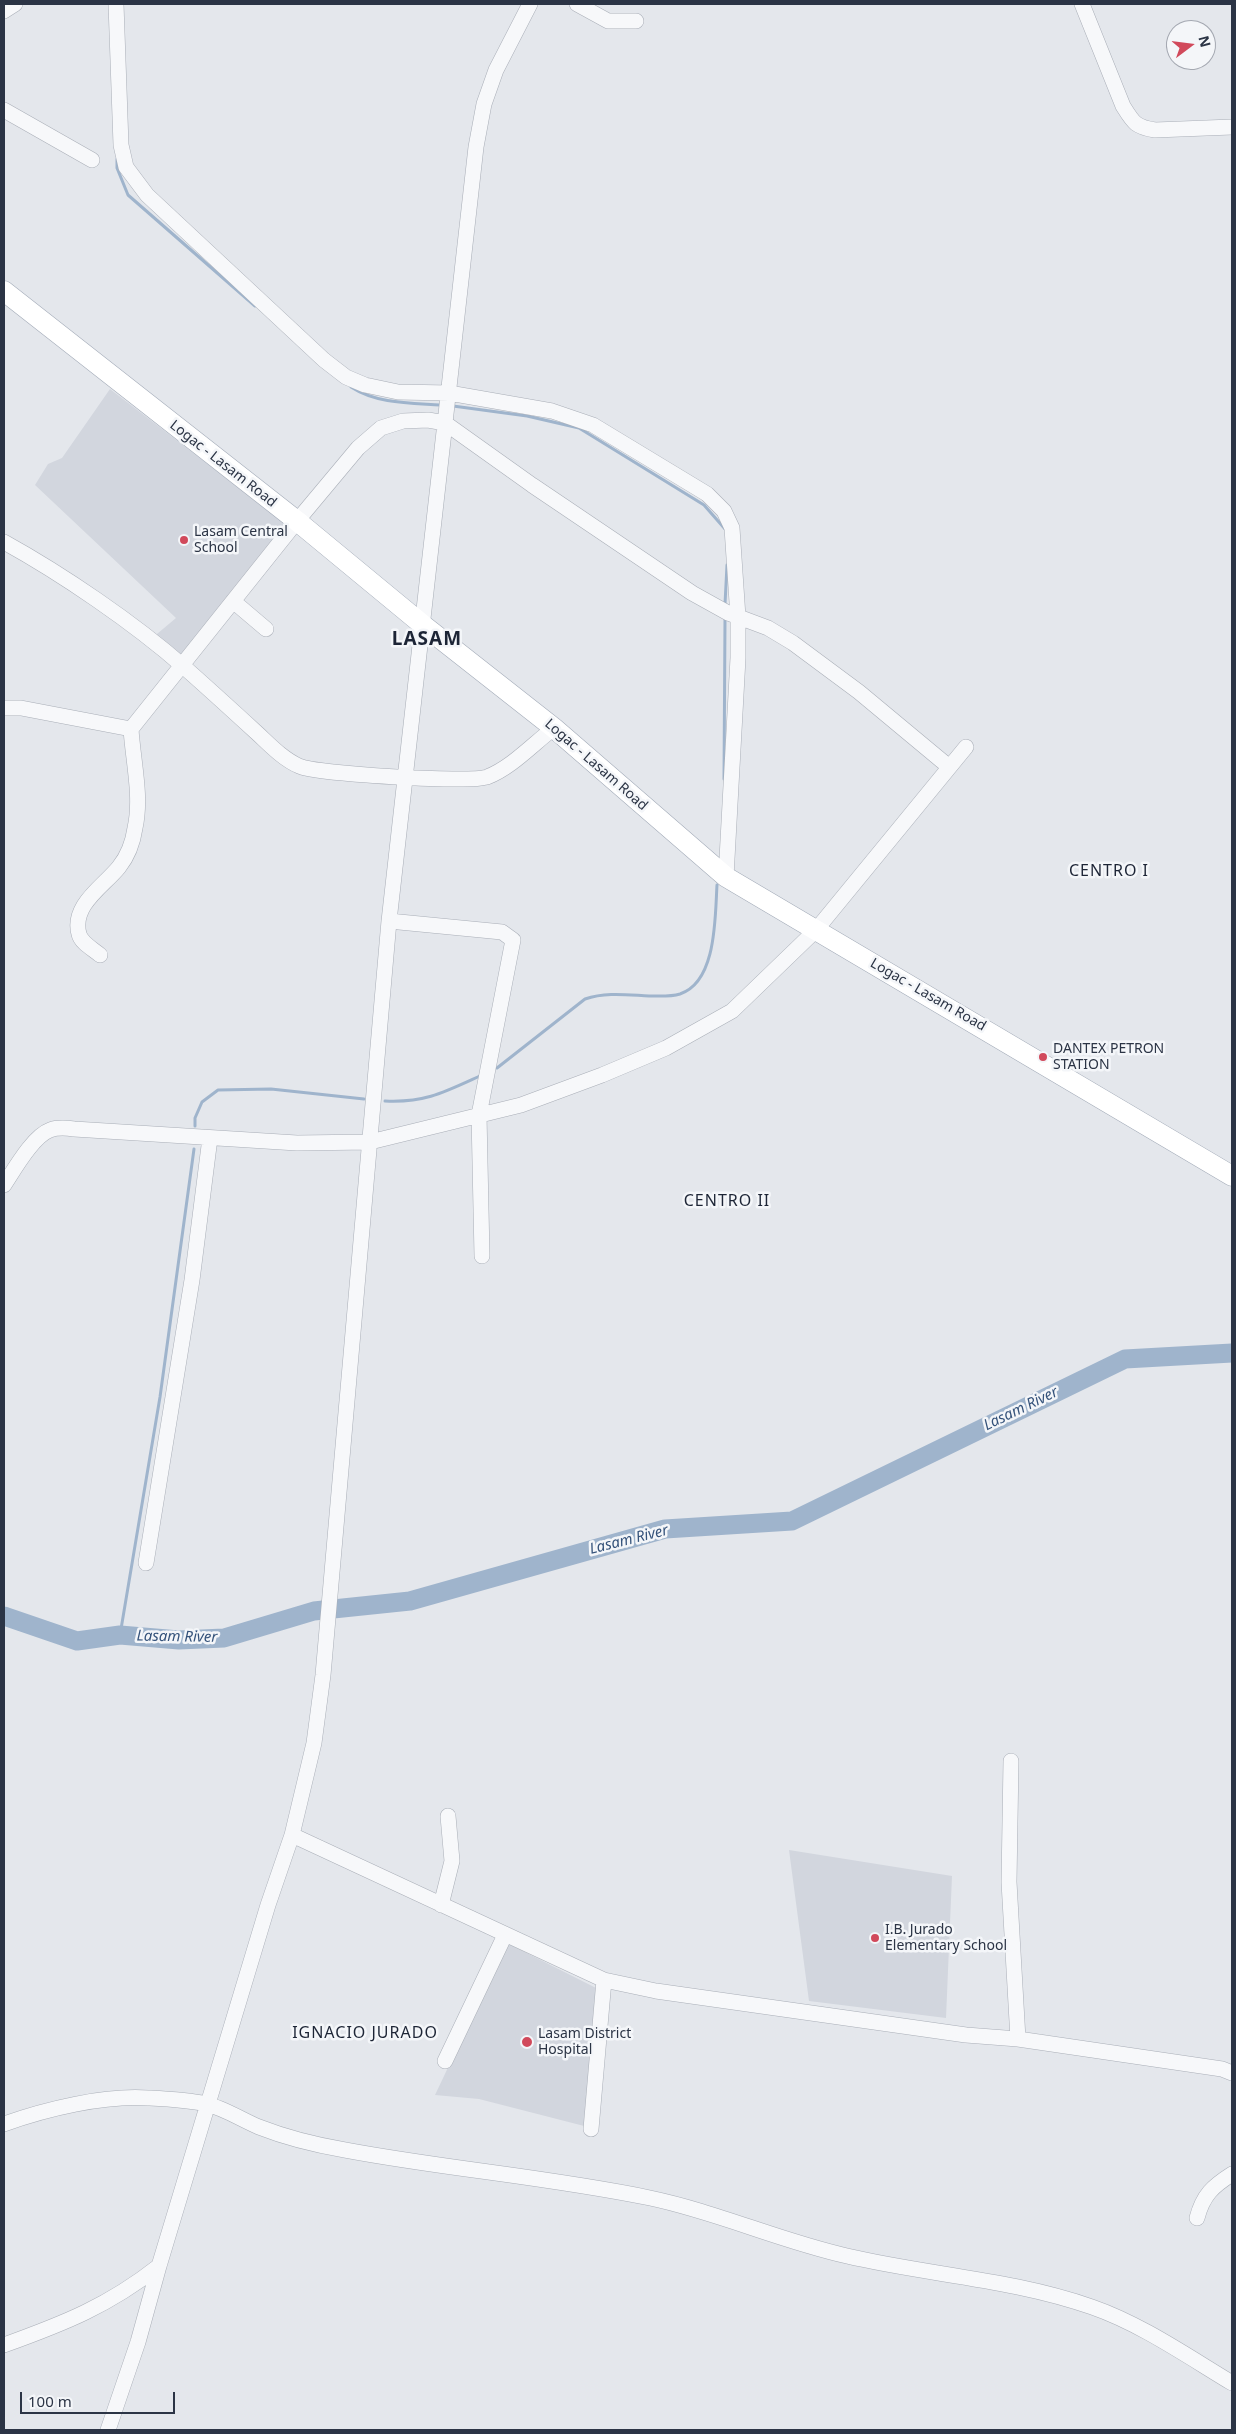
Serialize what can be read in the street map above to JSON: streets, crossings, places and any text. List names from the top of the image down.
{
  "streets": {
    "main road": ["Logac - Lasam Road"]
  },
  "districts": [
    "LASAM",
    "CENTRO I",
    "CENTRO II",
    "IGNACIO JURADO"
  ],
  "water": ["Lasam River"],
  "places": [
    "Lasam Central School",
    "DANTEX PETRON STATION",
    "I.B. Jurado Elementary School",
    "Lasam District Hospital"
  ],
  "scale_bar": "100 m",
  "north": "right"
}
